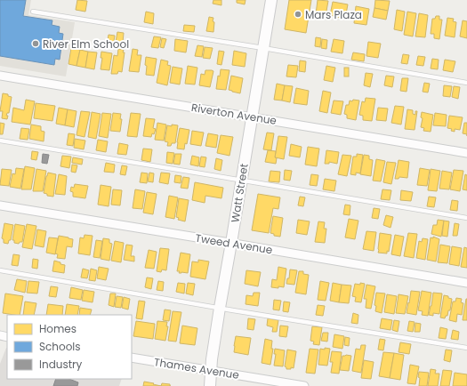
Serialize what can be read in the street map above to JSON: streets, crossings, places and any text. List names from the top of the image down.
{
  "streets": {
    "main road": ["Watt Street"],
    "street": ["Riverton Avenue", "Tweed Avenue", "Thames Avenue"]
  },
  "crossings": [
    ["Riverton Avenue", "Watt Street"],
    ["Watt Street", "Tweed Avenue"],
    ["Watt Street", "Thames Avenue"]
  ],
  "places": ["Mars Plaza", "River Elm School"],
  "legend": ["Homes", "Schools", "Industry"]
}
